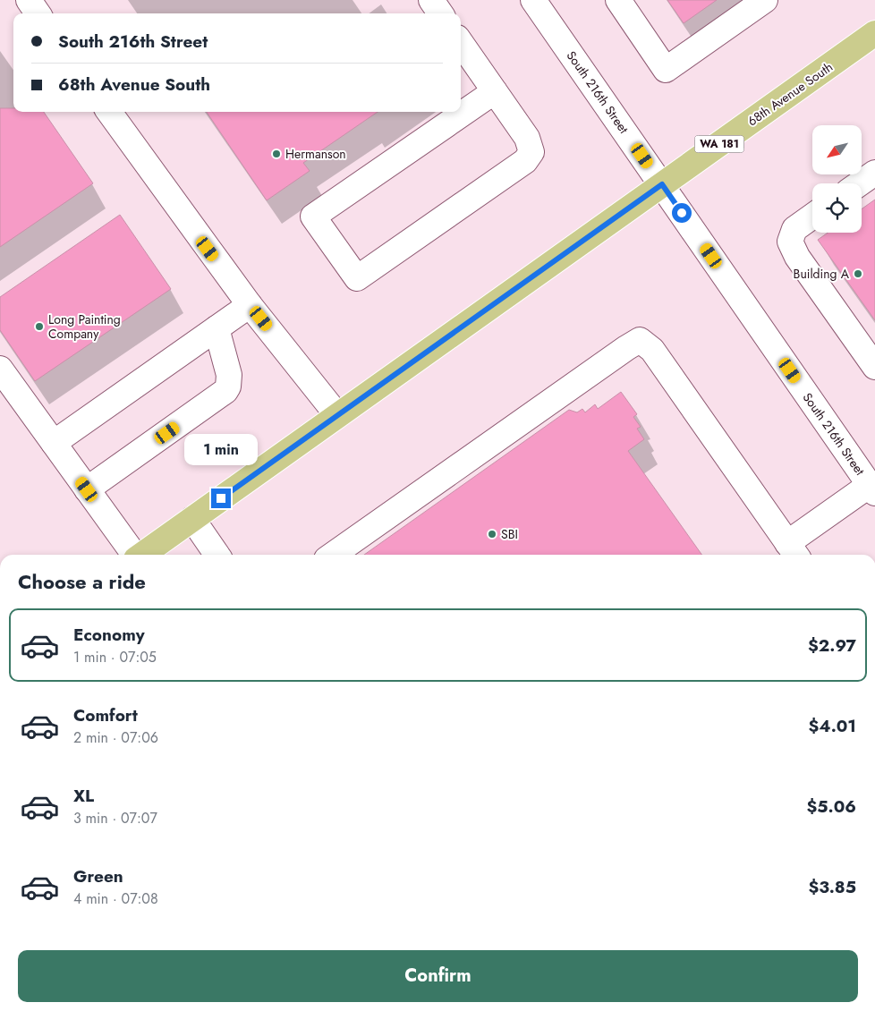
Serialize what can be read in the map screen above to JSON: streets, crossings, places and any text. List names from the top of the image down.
{
  "streets": {
    "main road": ["68th Avenue South", "WA 181"],
    "street": ["South 216th Street"]
  },
  "crossings": [
    ["South 216th Street", "68th Avenue South"]
  ],
  "places": [
    "Hermanson",
    "Building A",
    "Long Painting Company",
    "SBI"
  ],
  "north": "bottom left",
  "page": {
    "banner": ["South 216th Street", "68th Avenue South"],
    "bubble": "1 min",
    "heading": "Choose a ride",
    "list": [
      {
        "name": "Economy",
        "note": "1 min · 07:05",
        "value": "$2.97"
      },
      {
        "name": "Comfort",
        "note": "2 min · 07:06",
        "value": "$4.01"
      },
      {
        "name": "XL",
        "note": "3 min · 07:07",
        "value": "$5.06"
      },
      {
        "name": "Green",
        "note": "4 min · 07:08",
        "value": "$3.85"
      }
    ],
    "buttons": "Confirm"
  }
}
